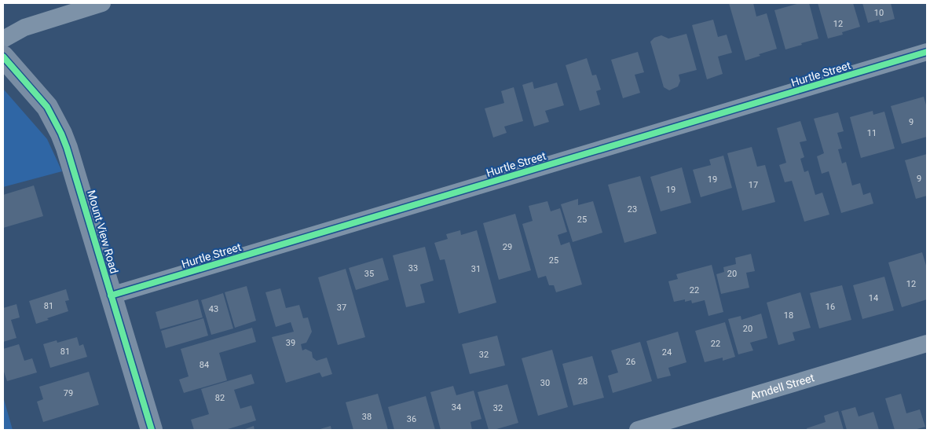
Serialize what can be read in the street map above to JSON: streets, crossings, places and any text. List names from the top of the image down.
{
  "streets": {
    "street": ["Hurtle Street", "Mount View Road", "Arndell Street"]
  },
  "crossings": [
    ["Hurtle Street", "Mount View Road"]
  ],
  "house_numbers": [
    "10",
    "12",
    "9",
    "11",
    "9",
    "19",
    "17",
    "19",
    "23",
    "25",
    "29",
    "25",
    "33",
    "31",
    "35",
    "20",
    "12",
    "22",
    "14",
    "81",
    "16",
    "37",
    "43",
    "18",
    "20",
    "39",
    "22",
    "81",
    "24",
    "32",
    "26",
    "84",
    "28",
    "30",
    "79",
    "82",
    "34",
    "32",
    "38",
    "36"
  ]
}
